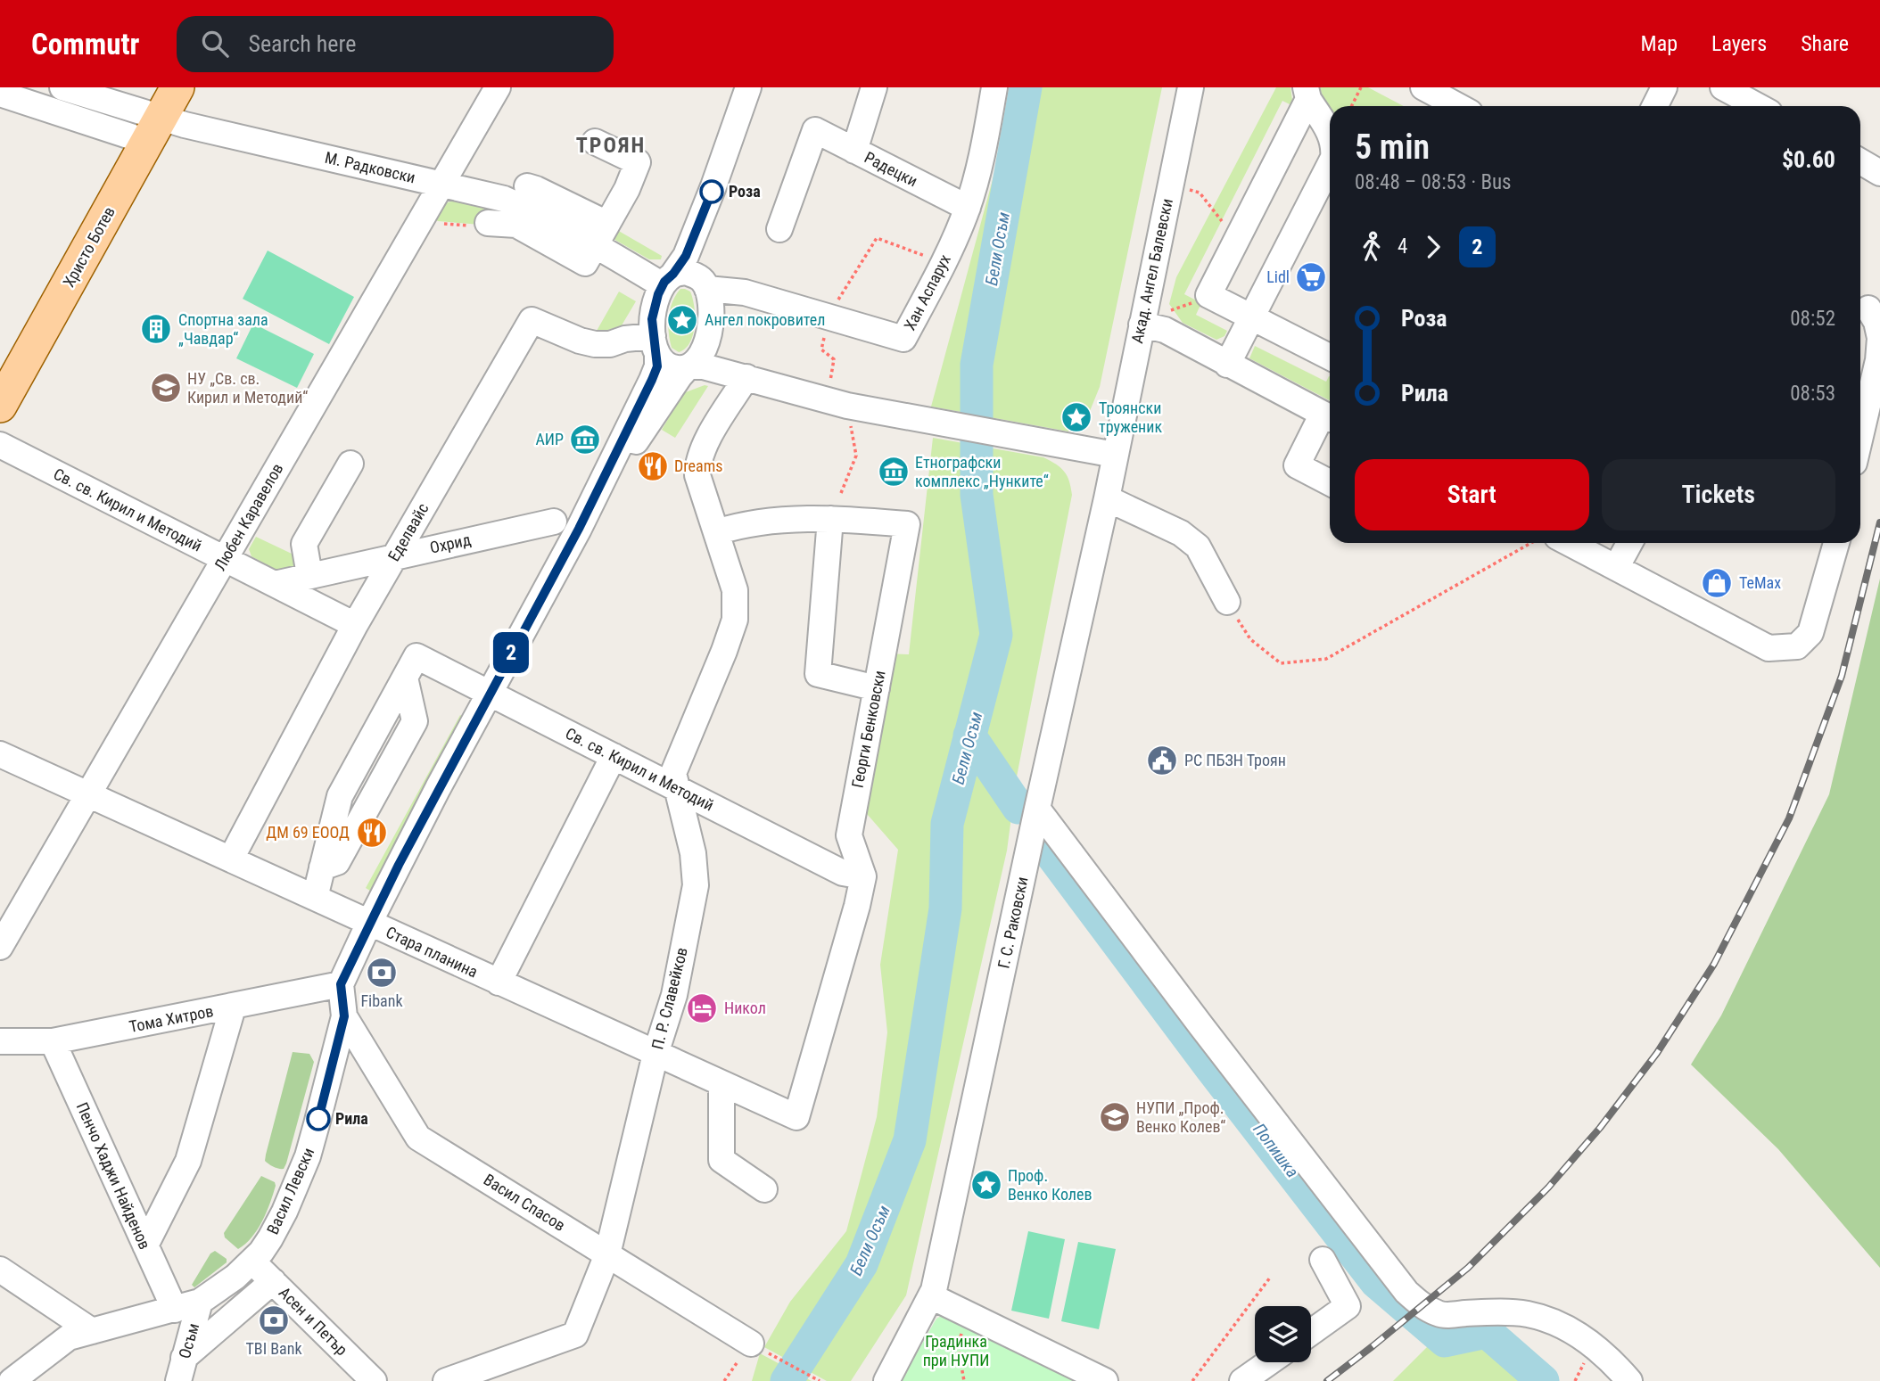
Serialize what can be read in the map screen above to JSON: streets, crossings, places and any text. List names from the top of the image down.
{
  "streets": {
    "main road": ["Христо Ботев"],
    "street": [
      "М. Радковски",
      "Радецки",
      "Акад. Ангел Балевски",
      "Хан Аспарух",
      "Св. св. Кирил и Методий",
      "Любен Каравелов",
      "Еделвайс",
      "Охрид",
      "Георги Бенковски",
      "Г. С. Раковски",
      "Стара планина",
      "П. Р. Славейков",
      "Тома Хитров",
      "Пенчо Хаджи Найденов",
      "Васил Левски",
      "Васил Спасов",
      "Асен и Петър",
      "Осъм"
    ]
  },
  "crossings": [
    ["М. Радковски", "Христо Ботев"],
    ["М. Радковски", "Хан Аспарух"],
    ["М. Радковски", "Любен Каравелов"],
    ["М. Радковски", "Еделвайс"],
    ["Радецки", "Хан Аспарух"],
    ["Акад. Ангел Балевски", "Г. С. Раковски"],
    ["Хан Аспарух", "Еделвайс"],
    ["Св. св. Кирил и Методий", "Любен Каравелов"],
    ["Св. св. Кирил и Методий", "Еделвайс"],
    ["Св. св. Кирил и Методий", "Охрид"],
    ["Св. св. Кирил и Методий", "Георги Бенковски"],
    ["Св. св. Кирил и Методий", "Стара планина"],
    ["Св. св. Кирил и Методий", "П. Р. Славейков"],
    ["Любен Каравелов", "Стара планина"],
    ["Еделвайс", "Охрид"],
    ["Еделвайс", "Стара планина"],
    ["Георги Бенковски", "Стара планина"],
    ["Георги Бенковски", "П. Р. Славейков"],
    ["Стара планина", "П. Р. Славейков"],
    ["П. Р. Славейков", "Васил Спасов"],
    ["Тома Хитров", "Пенчо Хаджи Найденов"],
    ["Тома Хитров", "Васил Левски"],
    ["Пенчо Хаджи Найденов", "Васил Левски"],
    ["Васил Левски", "Васил Спасов"],
    ["Васил Левски", "Асен и Петър"],
    ["Васил Левски", "Осъм"]
  ],
  "districts": ["ТРОЯН"],
  "water": ["Бели Осъм", "Попишка"],
  "parks": ["Градинка при НУПИ"],
  "places": {
    "other": ["Роза", "Рила"],
    "supermarket": ["Lidl"],
    "place": ["Ангел покровител", "Троянски труженик", "Проф. Венко Колев"],
    "building": ["Спортна зала „Чавдар“"],
    "school or university": ["НУ „Св. св. Кирил и Методий“", "НУПИ „Проф. Венко Колев“"],
    "museum": ["АИР", "Етнографски комплекс „Нунките“"],
    "restaurant": ["Dreams", "ДМ 69 ЕООД"],
    "shop": ["ТеМах"],
    "public building": ["РС ПБЗН Троян"],
    "bank": ["Fibank", "TBI Bank"],
    "hotel": ["Никол"]
  },
  "lines": ["bus line 2"],
  "page": {
    "header": "Commutr",
    "search": "Search here",
    "nav": ["Map", "Layers", "Share"],
    "on_map": "2",
    "heading": ["5 min", "08:48 – 08:53 · Bus", "$0.60"],
    "legs": ["4", "2"],
    "list": [
      {
        "name": "Роза",
        "value": "08:52"
      },
      {
        "name": "Рила",
        "value": "08:53"
      }
    ],
    "buttons": ["Start", "Tickets"]
  }
}
